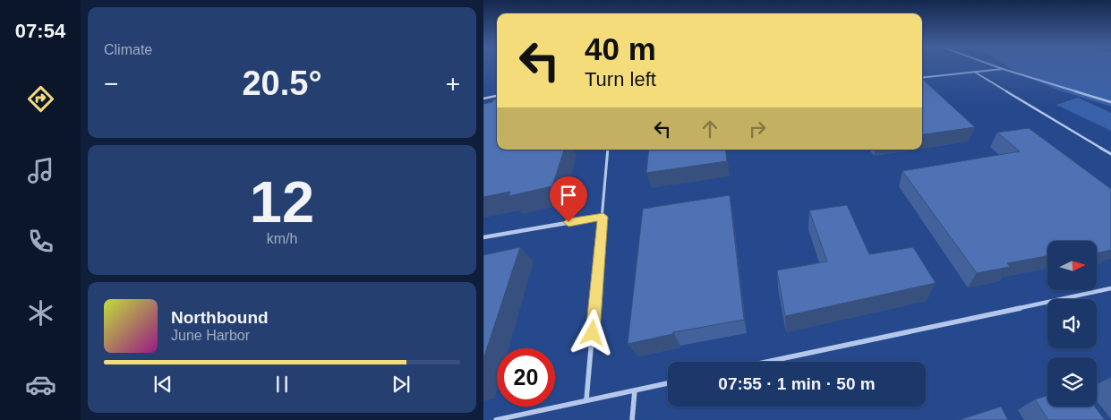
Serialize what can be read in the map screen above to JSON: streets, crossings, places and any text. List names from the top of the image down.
{
  "north": "right",
  "page": {
    "tabs": "07:54",
    "tile": [
      "Climate",
      ["12", "km/h"]
    ],
    "turn": ["40 m", "Turn left"],
    "heat": ["−", "20.5°", "+"],
    "song": ["Northbound", "June Harbor"],
    "limit": "20",
    "trip": "07:55 · 1 min · 50 m"
  }
}
